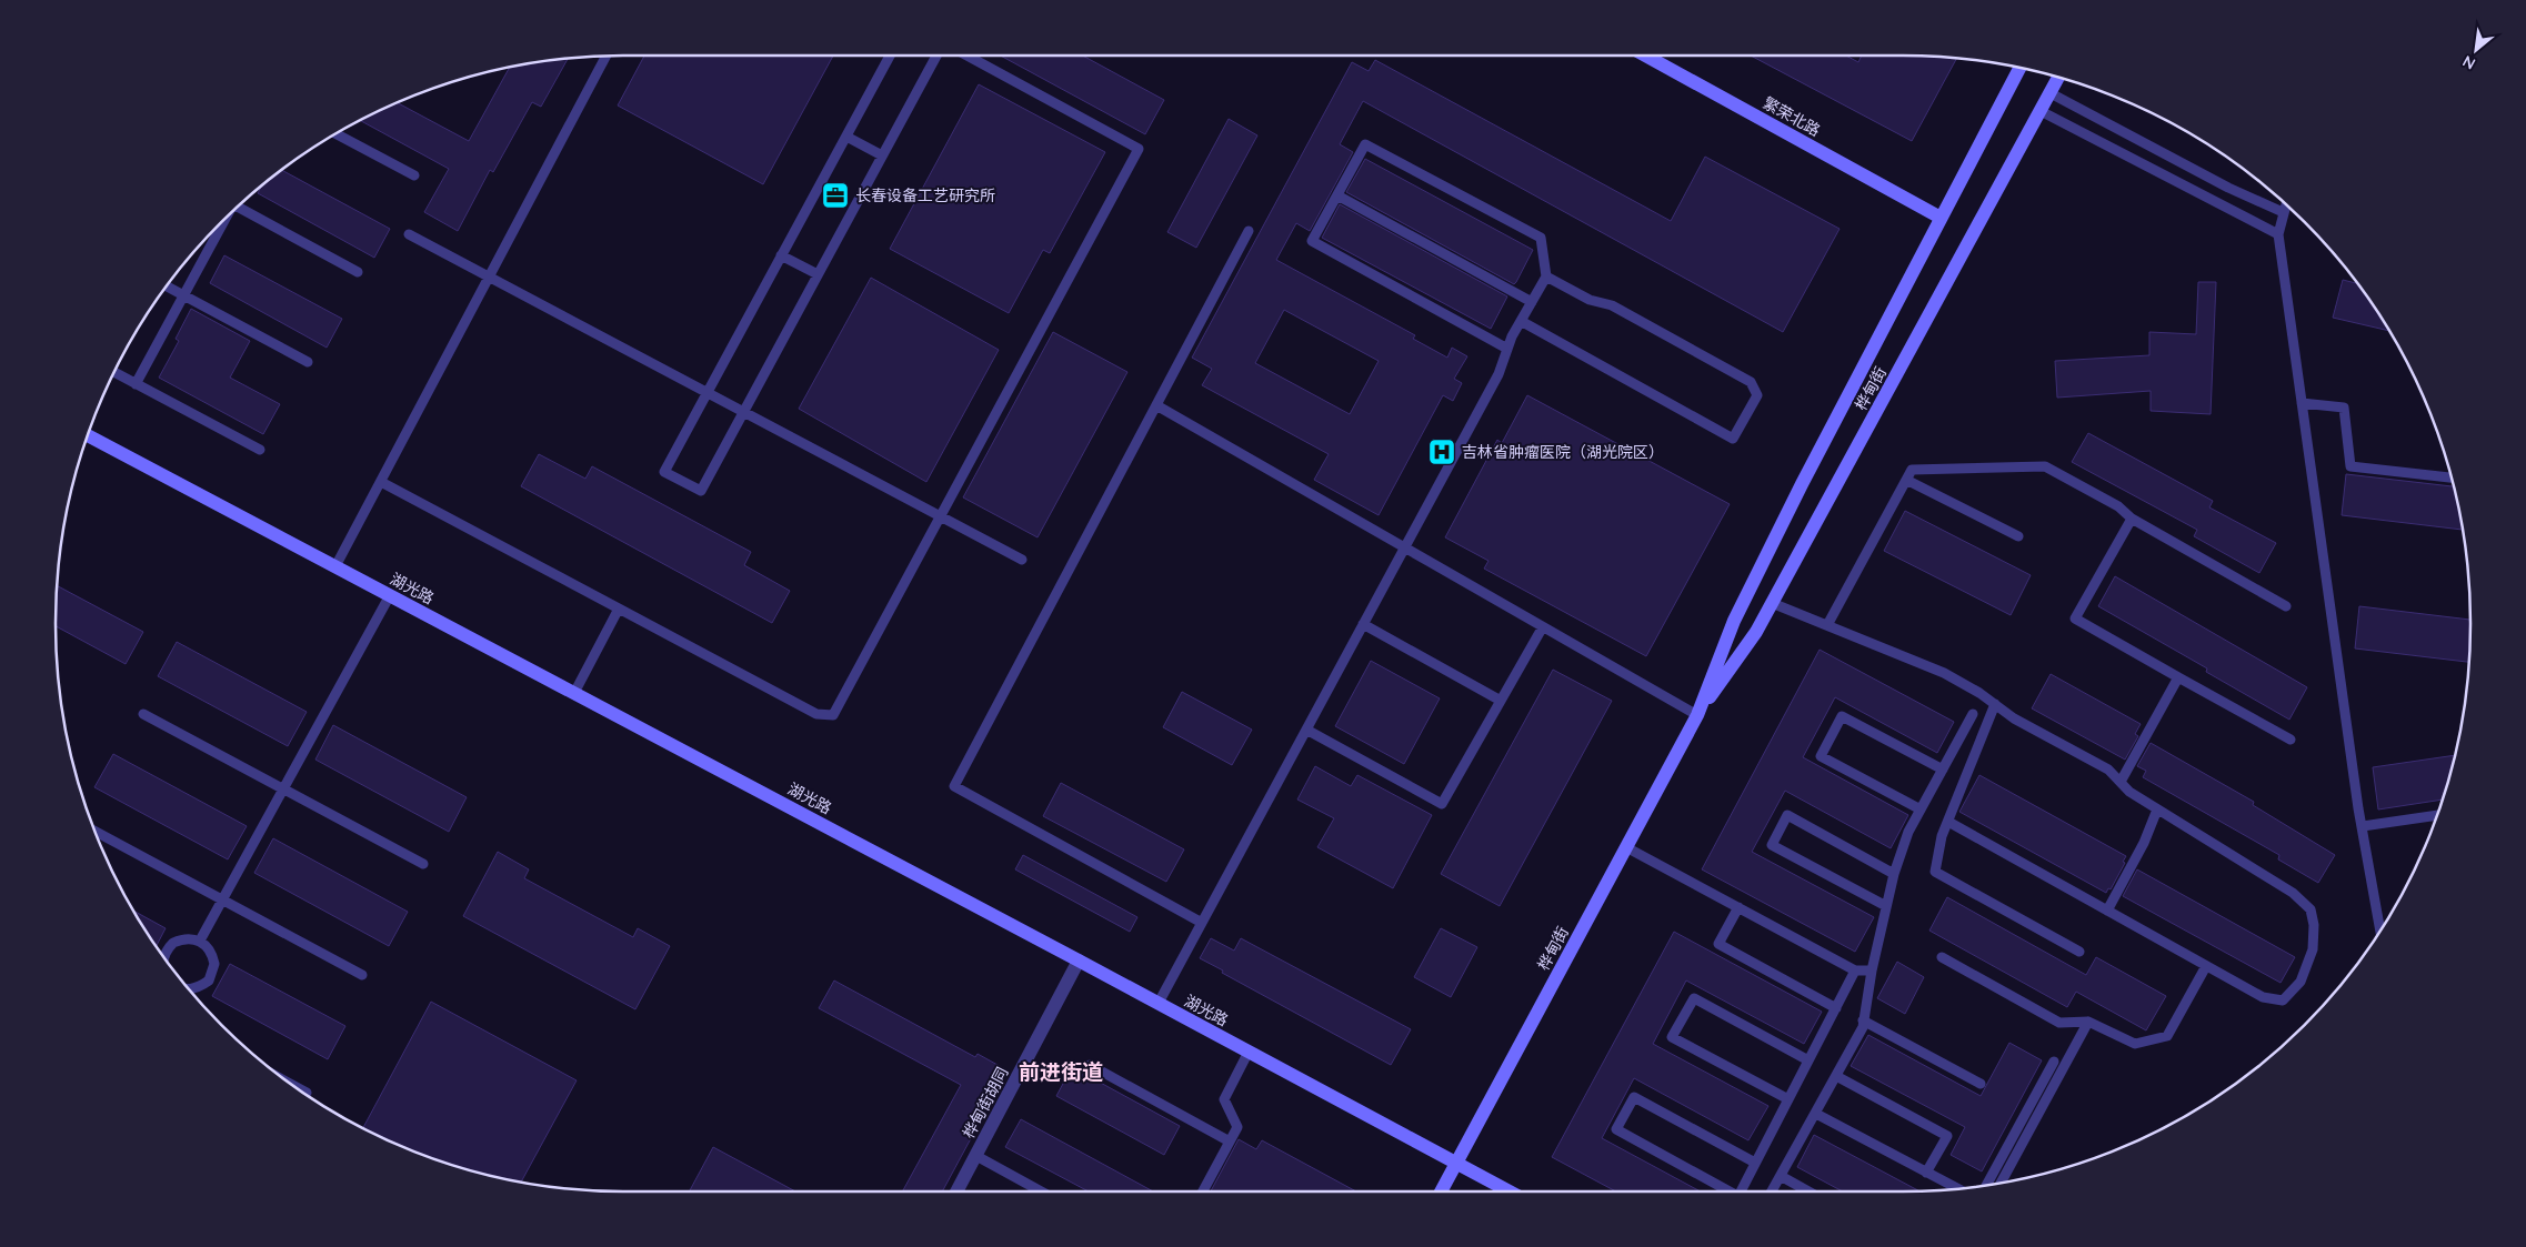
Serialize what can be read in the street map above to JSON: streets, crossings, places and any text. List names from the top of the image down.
{
  "streets": {
    "street": [
      "繁荣北路",
      "桦甸街",
      "湖光路",
      "桦甸街胡同"
    ]
  },
  "crossings": [
    ["繁荣北路", "桦甸街"],
    ["桦甸街", "湖光路"],
    ["湖光路", "桦甸街胡同"]
  ],
  "districts": ["前进街道"],
  "places": {
    "office": ["长春设备工艺研究所"],
    "hospital": ["吉林省肿瘤医院（湖光院区）"]
  },
  "north": "bottom left"
}
